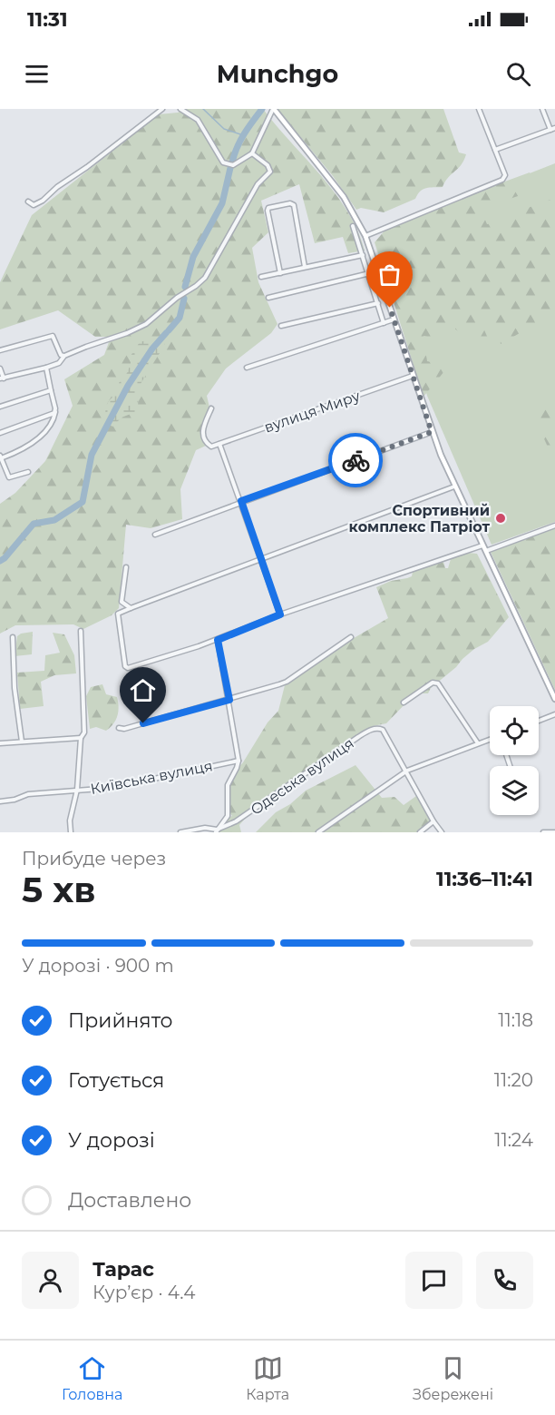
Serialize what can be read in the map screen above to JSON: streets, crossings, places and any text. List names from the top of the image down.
{
  "streets": {
    "street": ["вулиця Миру", "Одеська вулиця", "Київська вулиця"]
  },
  "places": ["Спортивний комплекс Патріот"],
  "page": {
    "status": "11:31",
    "header": "Munchgo",
    "heading": ["5 хв", "Прибуде через", "11:36–11:41"],
    "panel": ["Тарас", "Кур’єр · 4.4"],
    "bar": "У дорозі · 900 m",
    "list": [
      ["Прийнято", "11:18"],
      ["Готується", "11:20"],
      ["У дорозі", "11:24"],
      "Доставлено"
    ],
    "tabs": ["Головна", "Карта", "Збережені"]
  }
}
